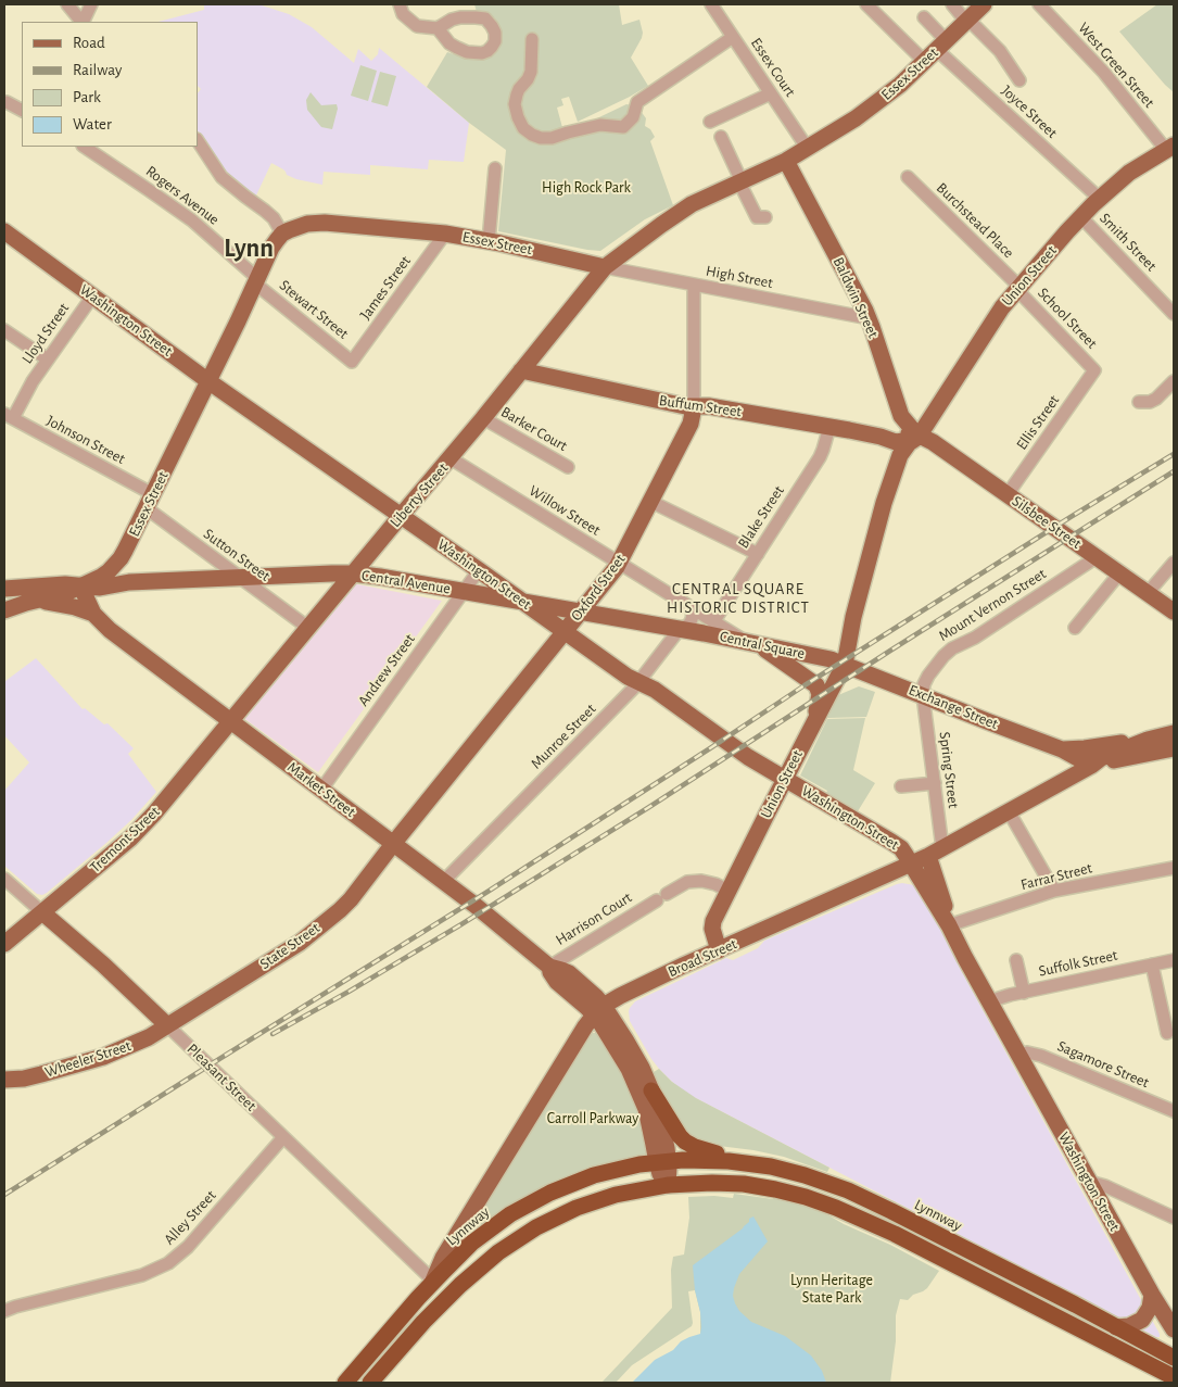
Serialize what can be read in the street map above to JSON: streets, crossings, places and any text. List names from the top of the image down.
{
  "streets": {
    "highway": ["Lynnway"],
    "main road": [
      "Essex Street",
      "Union Street",
      "Baldwin Street",
      "Washington Street",
      "Buffum Street",
      "Liberty Street",
      "Silsbee Street",
      "Central Avenue",
      "Oxford Street",
      "Central Square",
      "Exchange Street",
      "Market Street",
      "Tremont Street",
      "State Street",
      "Broad Street",
      "Wheeler Street",
      "Pleasant Street"
    ],
    "street": [
      "West Green Street",
      "Essex Court",
      "Joyce Street",
      "Rogers Avenue",
      "Burchstead Place",
      "Smith Street",
      "High Street",
      "James Street",
      "Stewart Street",
      "School Street",
      "Lloyd Street",
      "Ellis Street",
      "Barker Court",
      "Johnson Street",
      "Willow Street",
      "Blake Street",
      "Sutton Street",
      "Mount Vernon Street",
      "Andrew Street",
      "Munroe Street",
      "Spring Street",
      "Farrar Street",
      "Harrison Court",
      "Suffolk Street",
      "Sagamore Street",
      "Alley Street"
    ]
  },
  "crossings": [
    ["West Green Street", "Union Street"],
    ["Essex Court", "Essex Street"],
    ["Essex Street", "Joyce Street"],
    ["Essex Street", "Rogers Avenue"],
    ["Essex Street", "High Street"],
    ["Essex Street", "James Street"],
    ["Essex Street", "Baldwin Street"],
    ["Essex Street", "Stewart Street"],
    ["Essex Street", "Washington Street"],
    ["Essex Street", "Johnson Street"],
    ["Essex Street", "Liberty Street"],
    ["Essex Street", "Sutton Street"],
    ["Joyce Street", "Union Street"],
    ["Rogers Avenue", "Stewart Street"],
    ["Burchstead Place", "Union Street"],
    ["Burchstead Place", "School Street"],
    ["Smith Street", "Union Street"],
    ["Union Street", "Baldwin Street"],
    ["Union Street", "School Street"],
    ["Union Street", "Washington Street"],
    ["Union Street", "Buffum Street"],
    ["Union Street", "Silsbee Street"],
    ["Union Street", "Central Square"],
    ["Union Street", "Exchange Street"],
    ["Union Street", "Harrison Court"],
    ["Union Street", "Broad Street"],
    ["High Street", "Baldwin Street"],
    ["High Street", "Liberty Street"],
    ["High Street", "Oxford Street"],
    ["James Street", "Stewart Street"],
    ["Baldwin Street", "Buffum Street"],
    ["Baldwin Street", "Silsbee Street"],
    ["School Street", "Ellis Street"],
    ["Washington Street", "Lloyd Street"],
    ["Washington Street", "Liberty Street"],
    ["Washington Street", "Central Avenue"],
    ["Washington Street", "Oxford Street"],
    ["Washington Street", "Andrew Street"],
    ["Washington Street", "Munroe Street"],
    ["Washington Street", "Spring Street"],
    ["Washington Street", "Farrar Street"],
    ["Washington Street", "Broad Street"],
    ["Washington Street", "Suffolk Street"],
    ["Washington Street", "Sagamore Street"],
    ["Lloyd Street", "Johnson Street"],
    ["Buffum Street", "Liberty Street"],
    ["Buffum Street", "Blake Street"],
    ["Buffum Street", "Silsbee Street"],
    ["Buffum Street", "Oxford Street"],
    ["Ellis Street", "Silsbee Street"],
    ["Barker Court", "Liberty Street"],
    ["Johnson Street", "Sutton Street"],
    ["Liberty Street", "Willow Street"],
    ["Liberty Street", "Sutton Street"],
    ["Liberty Street", "Central Avenue"],
    ["Liberty Street", "Market Street"],
    ["Liberty Street", "Tremont Street"],
    ["Willow Street", "Blake Street"],
    ["Willow Street", "Oxford Street"],
    ["Willow Street", "Central Square"],
    ["Willow Street", "Munroe Street"],
    ["Silsbee Street", "Mount Vernon Street"],
    ["Sutton Street", "Central Avenue"],
    ["Central Avenue", "Oxford Street"],
    ["Central Avenue", "Central Square"],
    ["Central Avenue", "Andrew Street"],
    ["Central Avenue", "Munroe Street"],
    ["Central Avenue", "Market Street"],
    ["Oxford Street", "Market Street"],
    ["Oxford Street", "State Street"],
    ["Mount Vernon Street", "Exchange Street"],
    ["Mount Vernon Street", "Spring Street"],
    ["Central Square", "Exchange Street"],
    ["Central Square", "Munroe Street"],
    ["Andrew Street", "Market Street"],
    ["Exchange Street", "Spring Street"],
    ["Exchange Street", "Broad Street"],
    ["Munroe Street", "Market Street"],
    ["Spring Street", "Broad Street"],
    ["Market Street", "Tremont Street"],
    ["Market Street", "Harrison Court"],
    ["Market Street", "State Street"],
    ["Market Street", "Broad Street"],
    ["Tremont Street", "Pleasant Street"],
    ["State Street", "Wheeler Street"],
    ["State Street", "Pleasant Street"],
    ["Broad Street", "Pleasant Street"],
    ["Broad Street", "Lynnway"],
    ["Wheeler Street", "Pleasant Street"],
    ["Pleasant Street", "Lynnway"],
    ["Pleasant Street", "Alley Street"]
  ],
  "districts": ["Lynn", "CENTRAL SQUARE HISTORIC DISTRICT"],
  "parks": ["High Rock Park", "Carroll Parkway", "Lynn Heritage State Park"],
  "legend": [
    "Road",
    "Railway",
    "Park",
    "Water"
  ]
}
